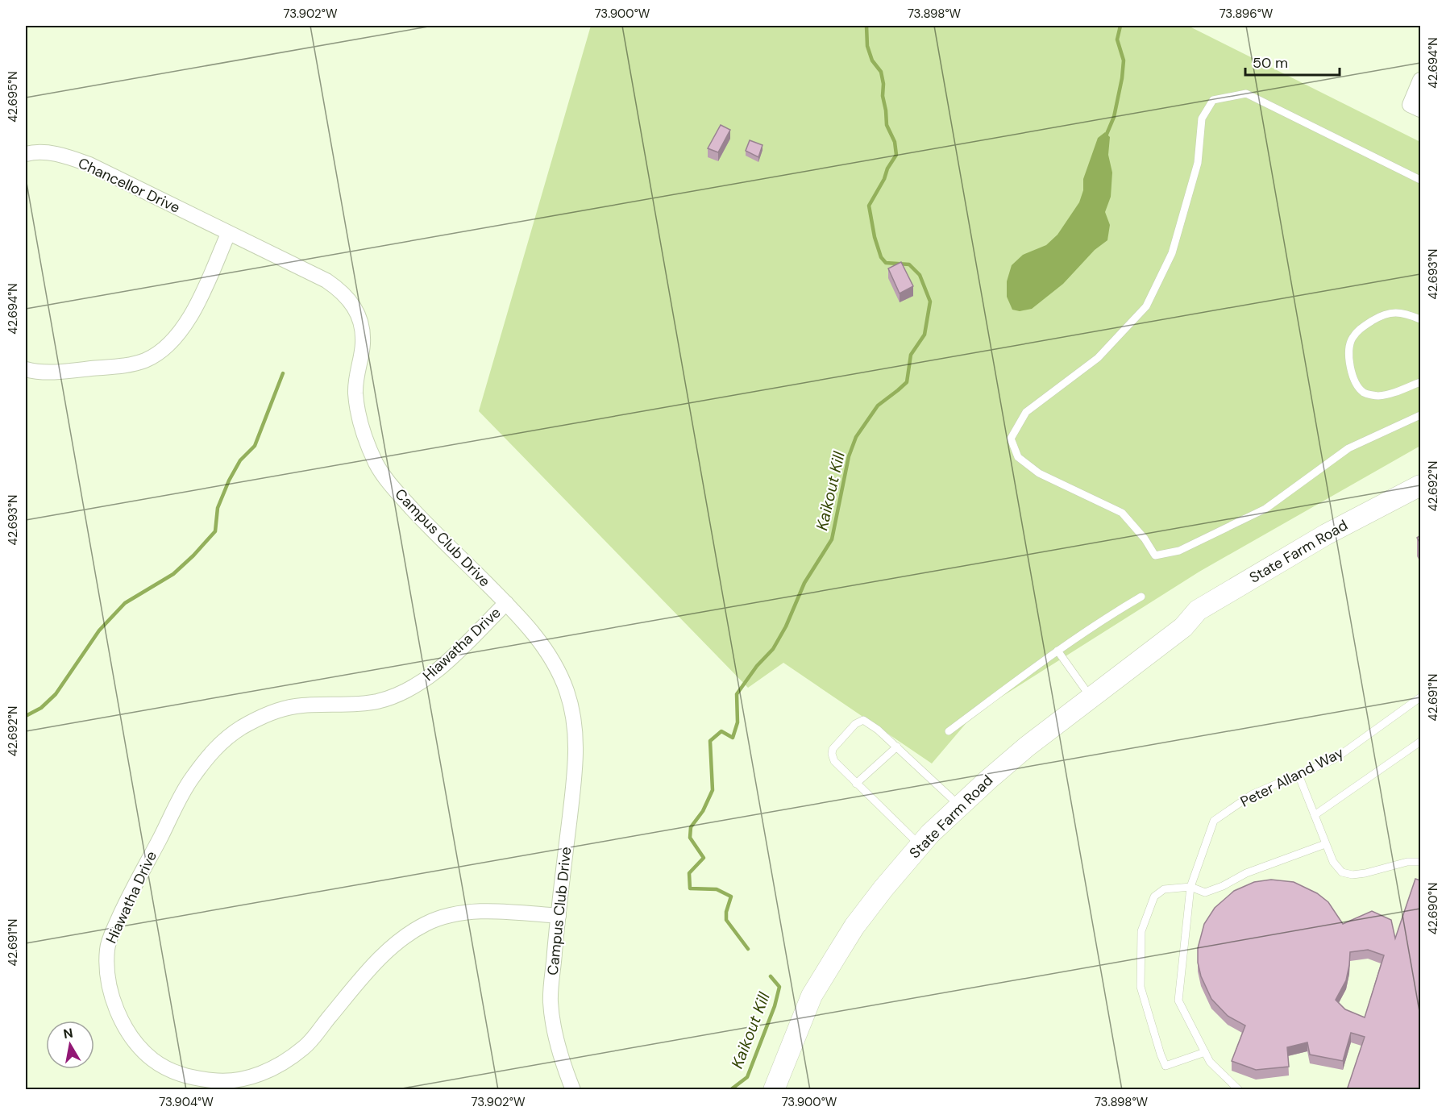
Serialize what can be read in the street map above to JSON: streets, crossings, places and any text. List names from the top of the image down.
{
  "streets": {
    "main road": ["State Farm Road"],
    "street": ["Chancellor Drive", "Campus Club Drive", "Hiawatha Drive"],
    "lane": ["Peter Alland Way"]
  },
  "crossings": [
    ["Chancellor Drive", "Campus Club Drive"],
    ["Campus Club Drive", "Hiawatha Drive"]
  ],
  "water": ["Kaikout Kill"],
  "scale_bar": "50 m",
  "north": "top",
  "coordinates": [
    "73.902°W",
    "73.900°W",
    "73.898°W",
    "73.896°W",
    "42.694°N",
    "42.695°N",
    "42.693°N",
    "42.692°N",
    "42.691°N",
    "42.690°N",
    "73.904°W"
  ]
}
